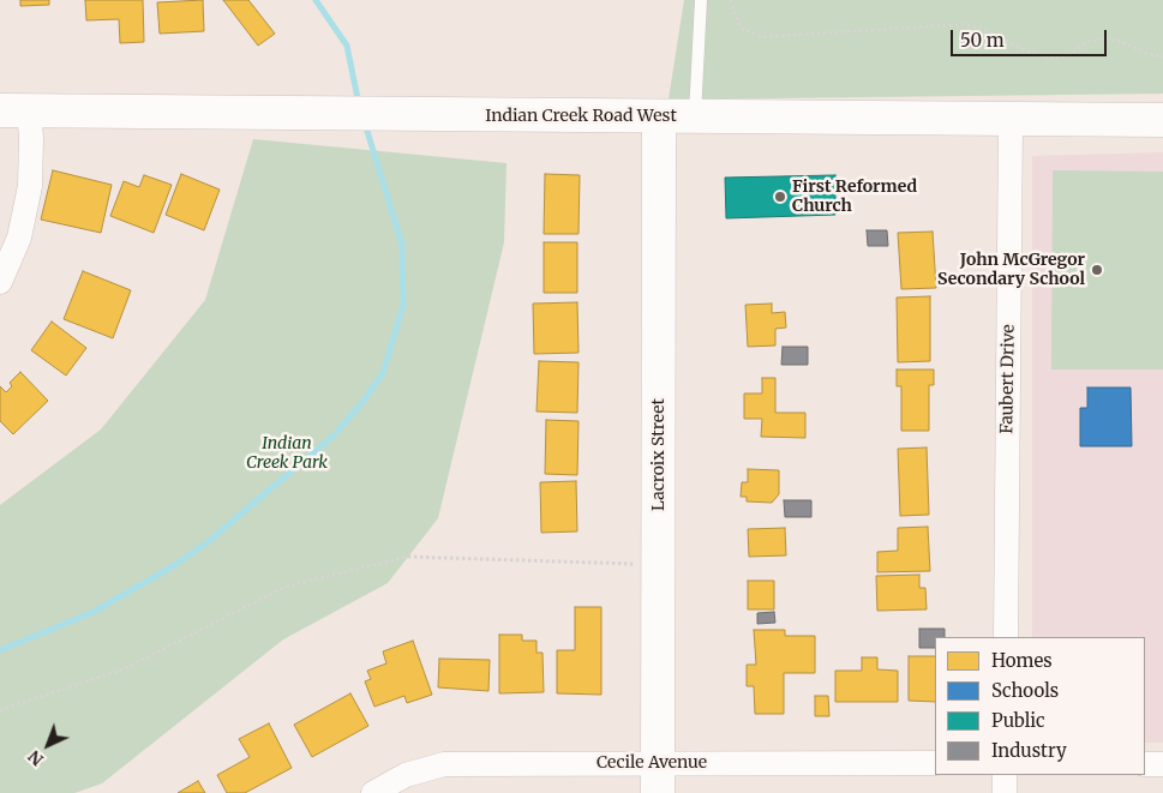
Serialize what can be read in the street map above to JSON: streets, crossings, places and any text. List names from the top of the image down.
{
  "streets": {
    "street": [
      "Indian Creek Road West",
      "Faubert Drive",
      "Lacroix Street",
      "Cecile Avenue"
    ]
  },
  "crossings": [
    ["Indian Creek Road West", "Faubert Drive"],
    ["Indian Creek Road West", "Lacroix Street"],
    ["Lacroix Street", "Cecile Avenue"]
  ],
  "parks": ["Indian Creek Park"],
  "places": ["First Reformed Church", "John McGregor Secondary School"],
  "legend": [
    "Homes",
    "Schools",
    "Public",
    "Industry"
  ],
  "scale_bar": "50 m",
  "north": "bottom left"
}
